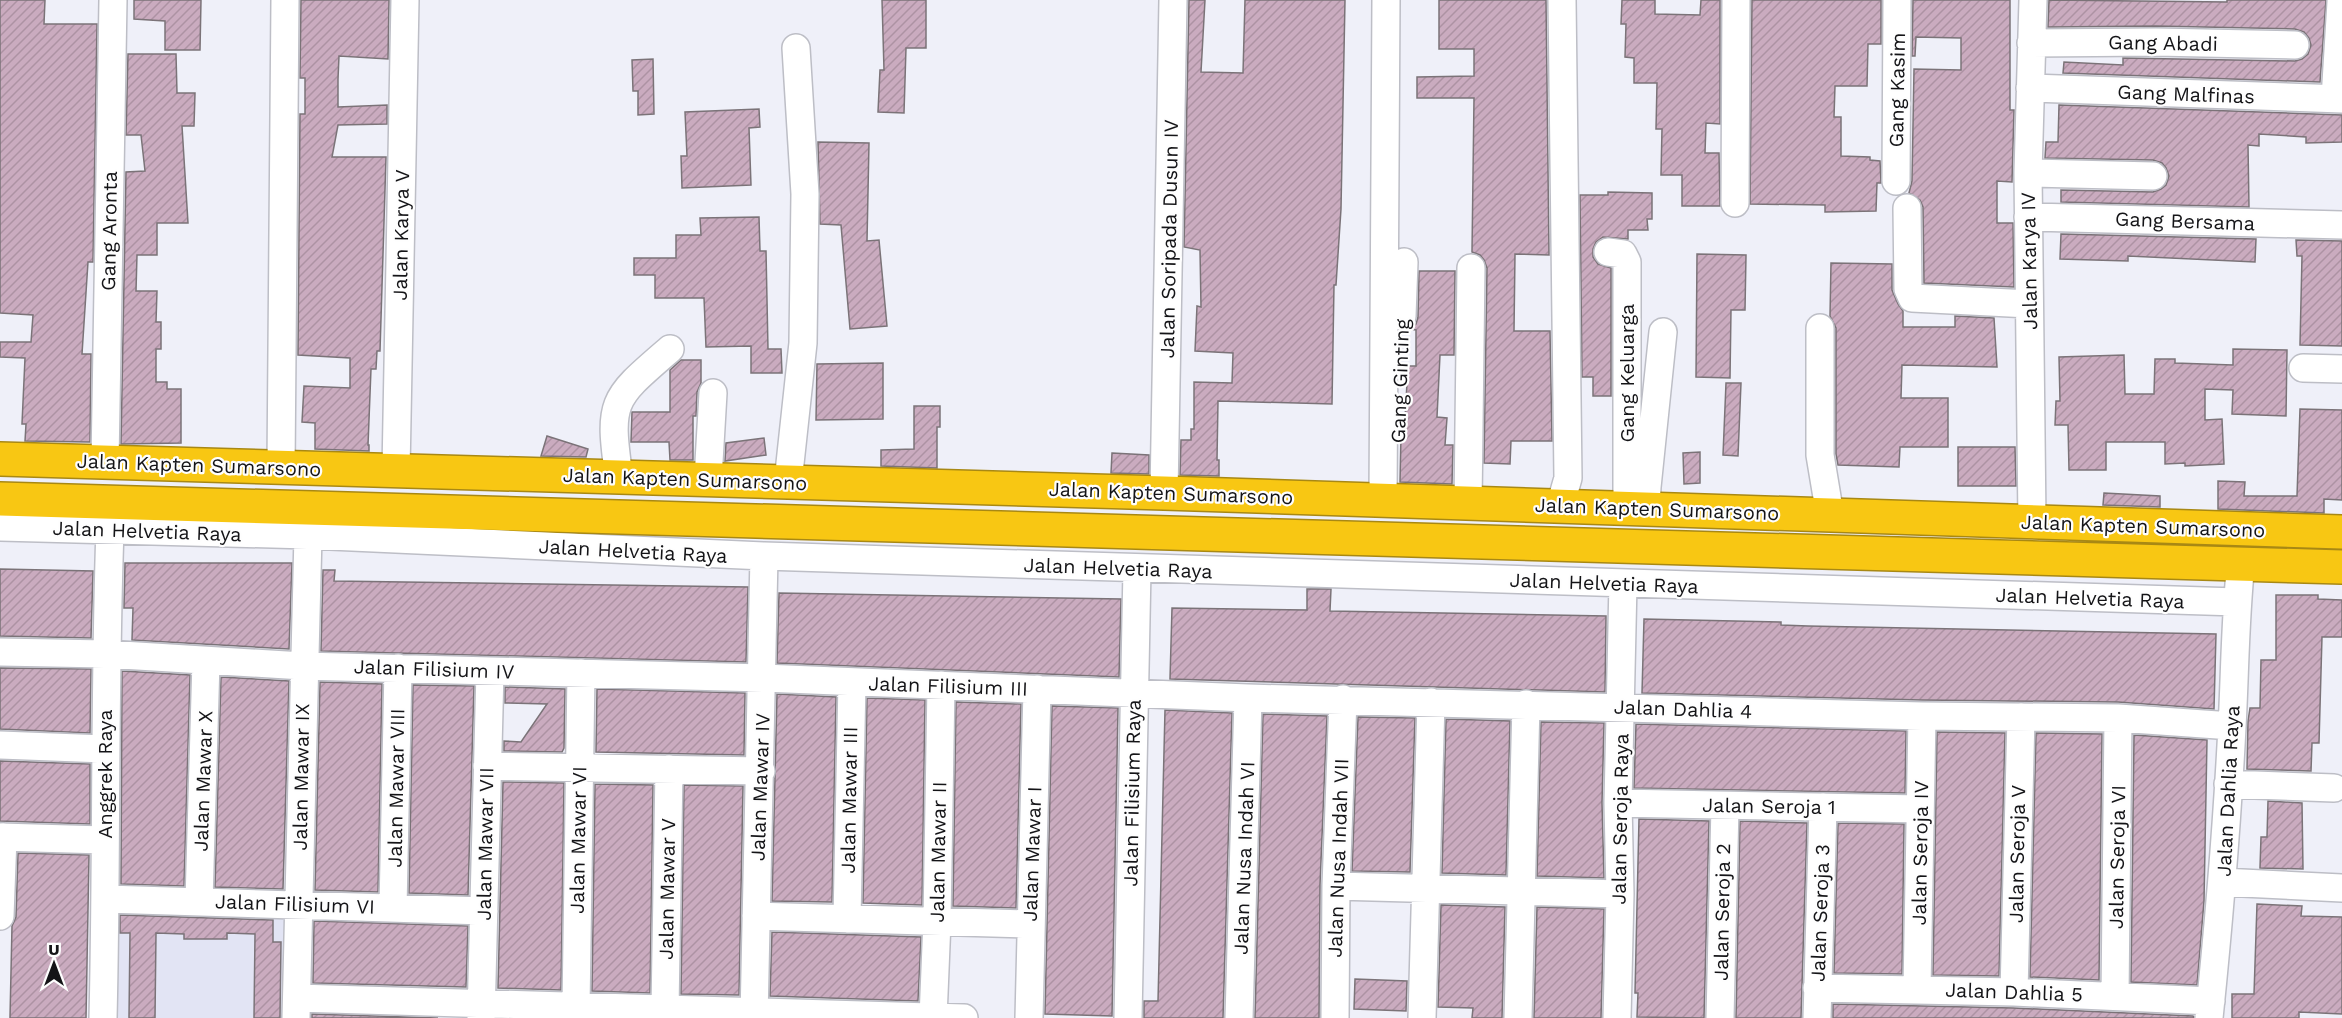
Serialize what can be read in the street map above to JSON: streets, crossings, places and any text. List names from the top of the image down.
{
  "streets": {
    "highway": ["Jalan Kapten Sumarsono"],
    "street": [
      "Gang Abadi",
      "Gang Kasim",
      "Gang Malfinas",
      "Gang Bersama",
      "Gang Aronta",
      "Jalan Karya V",
      "Jalan Soripada Dusun IV",
      "Jalan Karya IV",
      "Gang Keluarga",
      "Gang Ginting",
      "Jalan Helvetia Raya",
      "Jalan Filisium IV",
      "Jalan Filisium III",
      "Jalan Dahlia 4",
      "Anggrek Raya",
      "Jalan Mawar IX",
      "Jalan Mawar X",
      "Jalan Mawar IV",
      "Jalan Mawar VIII",
      "Jalan Dahlia Raya",
      "Jalan Filisium Raya",
      "Jalan Mawar III",
      "Jalan Seroja 1",
      "Jalan Seroja Raya",
      "Jalan Mawar VI",
      "Jalan Mawar VII",
      "Jalan Mawar II",
      "Jalan Seroja IV",
      "Jalan Mawar I",
      "Jalan Seroja V",
      "Jalan Seroja VI",
      "Jalan Nusa Indah VI",
      "Jalan Nusa Indah VII",
      "Jalan Mawar V",
      "Jalan Filisium VI",
      "Jalan Seroja 2",
      "Jalan Seroja 3",
      "Jalan Dahlia 5"
    ]
  },
  "crossings": [
    ["Gang Abadi", "Jalan Karya IV"],
    ["Gang Malfinas", "Jalan Karya IV"],
    ["Gang Bersama", "Jalan Karya IV"],
    ["Gang Aronta", "Jalan Kapten Sumarsono"],
    ["Jalan Karya V", "Jalan Kapten Sumarsono"],
    ["Jalan Soripada Dusun IV", "Jalan Kapten Sumarsono"],
    ["Jalan Karya IV", "Jalan Kapten Sumarsono"],
    ["Gang Keluarga", "Jalan Kapten Sumarsono"],
    ["Gang Ginting", "Jalan Kapten Sumarsono"],
    ["Jalan Kapten Sumarsono", "Jalan Dahlia Raya"],
    ["Jalan Helvetia Raya", "Anggrek Raya"],
    ["Jalan Helvetia Raya", "Jalan Mawar IX"],
    ["Jalan Helvetia Raya", "Jalan Mawar IV"],
    ["Jalan Helvetia Raya", "Jalan Dahlia Raya"],
    ["Jalan Helvetia Raya", "Jalan Filisium Raya"],
    ["Jalan Helvetia Raya", "Jalan Seroja Raya"],
    ["Jalan Filisium IV", "Jalan Filisium III"],
    ["Jalan Filisium IV", "Anggrek Raya"],
    ["Jalan Filisium IV", "Jalan Mawar IX"],
    ["Jalan Filisium IV", "Jalan Mawar X"],
    ["Jalan Filisium IV", "Jalan Mawar IV"],
    ["Jalan Filisium IV", "Jalan Mawar VIII"],
    ["Jalan Filisium IV", "Jalan Mawar VI"],
    ["Jalan Filisium IV", "Jalan Mawar VII"],
    ["Jalan Filisium III", "Jalan Dahlia 4"],
    ["Jalan Filisium III", "Jalan Mawar IV"],
    ["Jalan Filisium III", "Jalan Filisium Raya"],
    ["Jalan Filisium III", "Jalan Mawar III"],
    ["Jalan Filisium III", "Jalan Mawar II"],
    ["Jalan Filisium III", "Jalan Mawar I"],
    ["Jalan Dahlia 4", "Jalan Dahlia Raya"],
    ["Jalan Dahlia 4", "Jalan Filisium Raya"],
    ["Jalan Dahlia 4", "Jalan Seroja Raya"],
    ["Jalan Dahlia 4", "Jalan Seroja IV"],
    ["Jalan Dahlia 4", "Jalan Seroja V"],
    ["Jalan Dahlia 4", "Jalan Seroja VI"],
    ["Jalan Dahlia 4", "Jalan Nusa Indah VI"],
    ["Jalan Dahlia 4", "Jalan Nusa Indah VII"],
    ["Anggrek Raya", "Jalan Filisium VI"],
    ["Jalan Mawar IX", "Jalan Filisium VI"],
    ["Jalan Mawar X", "Jalan Filisium VI"],
    ["Jalan Mawar VIII", "Jalan Filisium VI"],
    ["Jalan Dahlia Raya", "Jalan Dahlia 5"],
    ["Jalan Seroja 1", "Jalan Seroja Raya"],
    ["Jalan Seroja 1", "Jalan Seroja IV"],
    ["Jalan Seroja 1", "Jalan Seroja 2"],
    ["Jalan Seroja 1", "Jalan Seroja 3"],
    ["Jalan Mawar VII", "Jalan Filisium VI"],
    ["Jalan Seroja IV", "Jalan Dahlia 5"],
    ["Jalan Seroja V", "Jalan Dahlia 5"],
    ["Jalan Seroja VI", "Jalan Dahlia 5"],
    ["Jalan Seroja 3", "Jalan Dahlia 5"]
  ],
  "north": "top"
}
